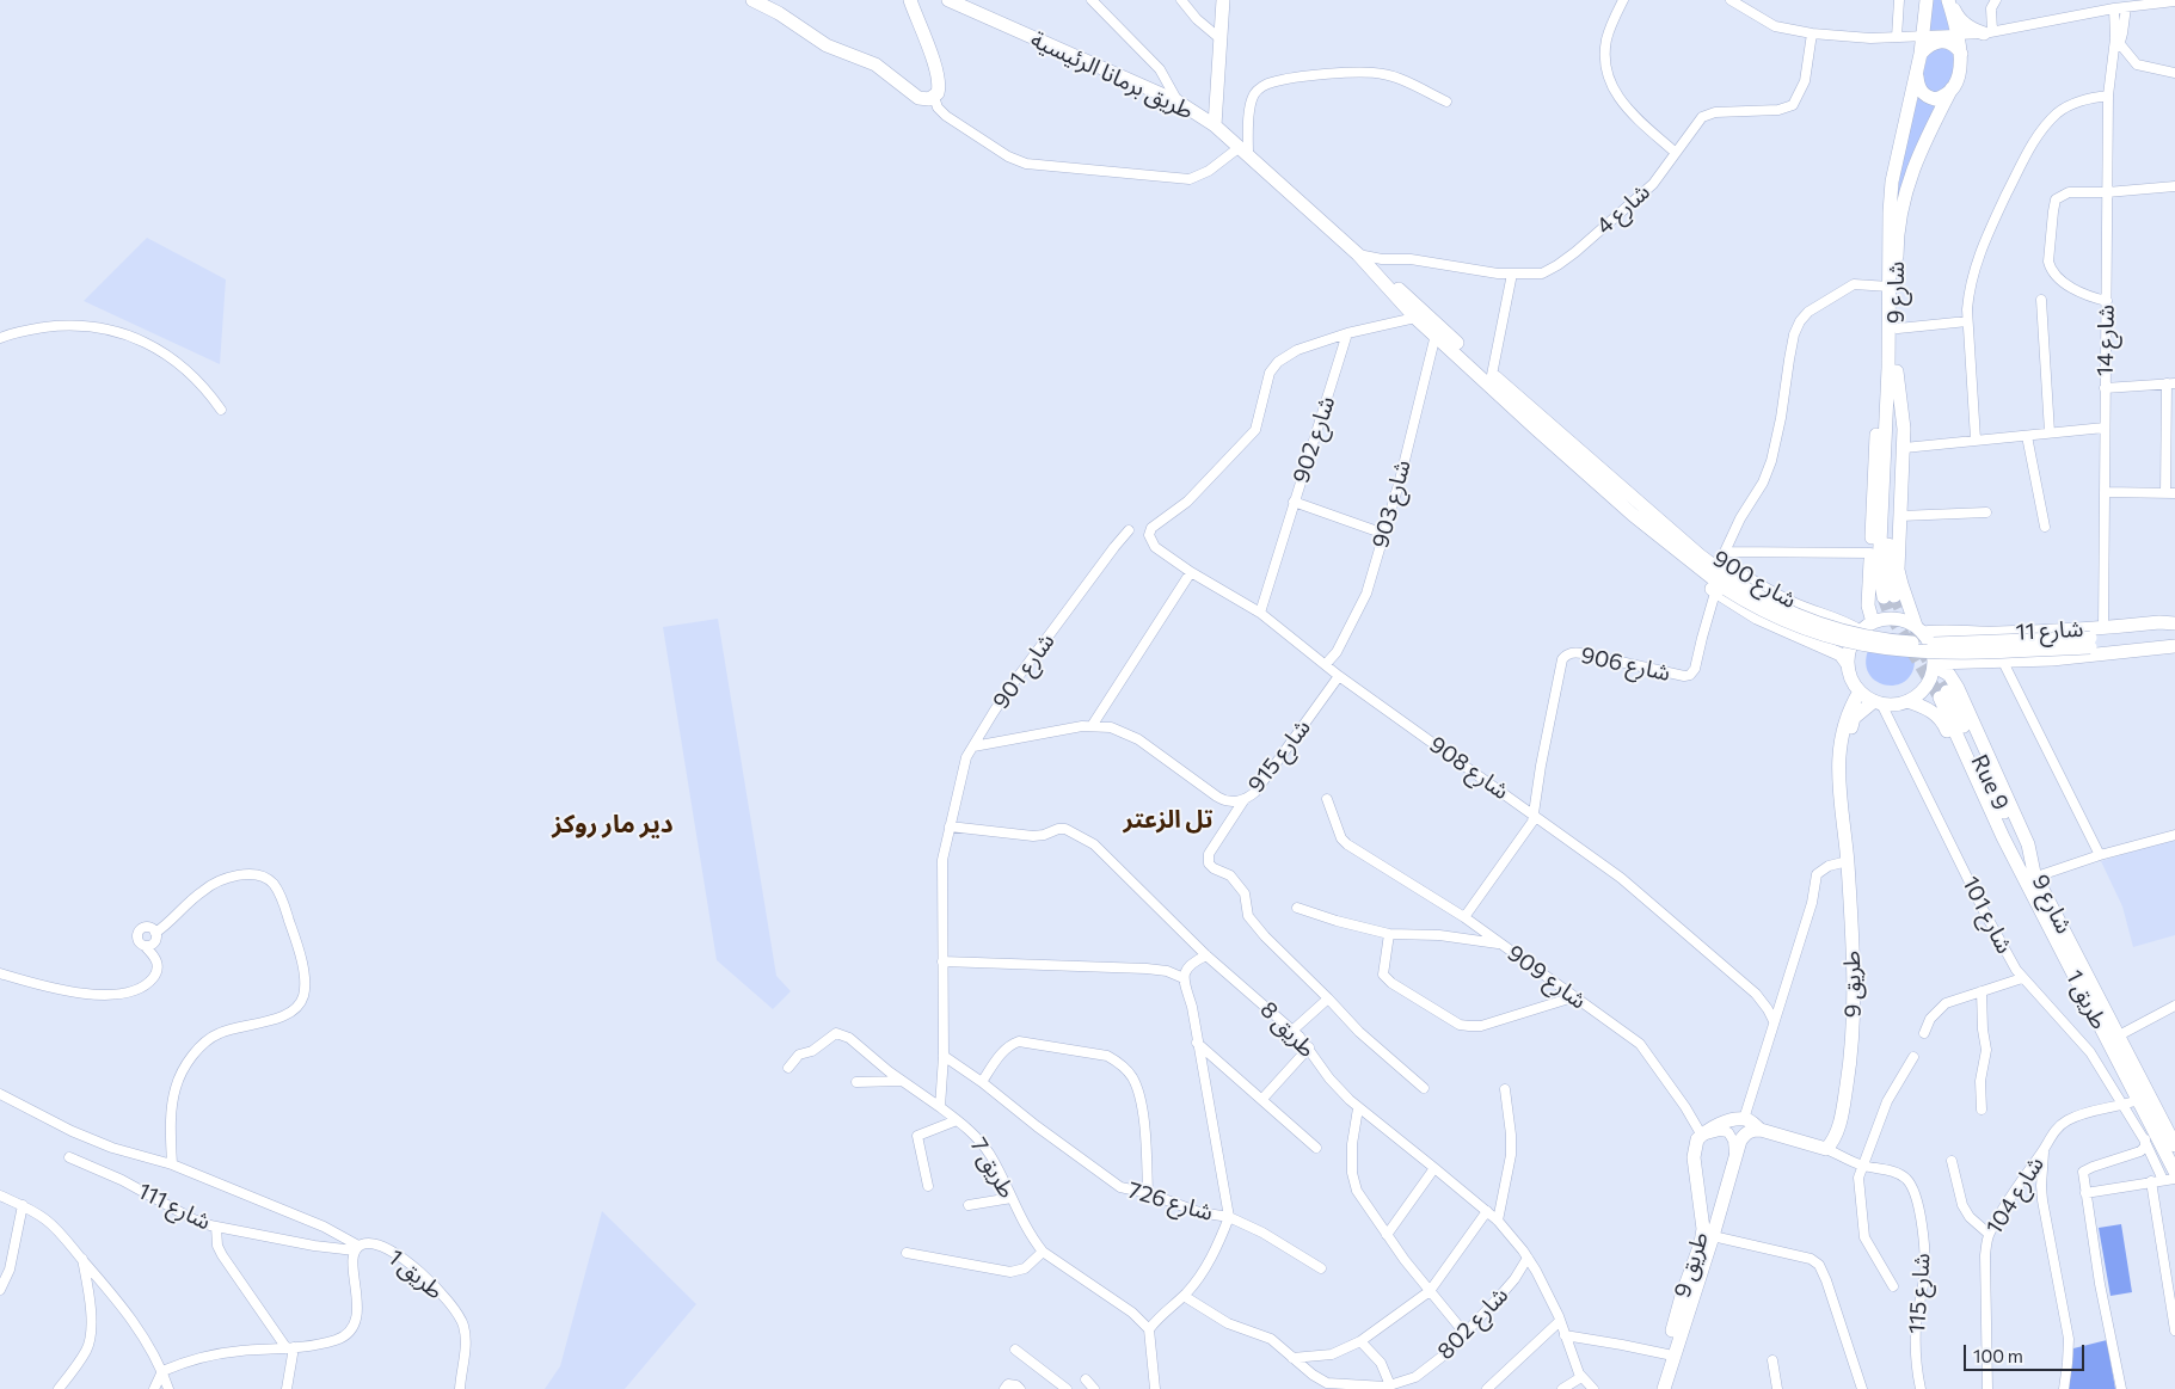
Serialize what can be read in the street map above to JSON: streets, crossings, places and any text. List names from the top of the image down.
{
  "streets": {
    "main road": [
      "طريق برمانا الرئيسية",
      "شارع 9",
      "شارع 900",
      "شارع 11",
      "Rue 9",
      "طريق 9",
      "طريق 1",
      "9 طريق"
    ],
    "street": [
      "شارع 4",
      "شارع 14",
      "شارع 902",
      "شارع 903",
      "شارع 906",
      "شارع 901",
      "شارع 915",
      "شارع 908",
      "شارع 101",
      "شارع 909",
      "طريق 8",
      "7 طريق",
      "شارع 104",
      "شارع 726",
      "شارع 111",
      "شارع 115",
      "شارع 802"
    ]
  },
  "crossings": [
    ["طريق برمانا الرئيسية", "شارع 4"],
    ["شارع 9", "شارع 900"],
    ["شارع 9", "شارع 11"],
    ["شارع 9", "Rue 9"],
    ["شارع 9", "شارع 101"],
    ["شارع 9", "طريق 9"],
    ["شارع 9", "طريق 1"],
    ["شارع 14", "شارع 11"],
    ["شارع 902", "شارع 908"],
    ["شارع 903", "شارع 908"],
    ["شارع 900", "شارع 11"],
    ["شارع 900", "شارع 906"],
    ["شارع 900", "شارع 101"],
    ["شارع 900", "طريق 9"],
    ["شارع 11", "شارع 101"],
    ["شارع 11", "طريق 9"],
    ["شارع 906", "شارع 908"],
    ["شارع 901", "شارع 915"],
    ["شارع 901", "طريق 8"],
    ["شارع 915", "شارع 908"],
    ["Rue 9", "طريق 1"],
    ["شارع 101", "طريق 9"],
    ["شارع 101", "طريق 1"],
    ["شارع 101", "شارع 104"],
    ["شارع 909", "9 طريق"],
    ["طريق 9", "شارع 115"],
    ["طريق 1", "شارع 104"],
    ["طريق 1", "شارع 111"],
    ["طريق 8", "شارع 802"]
  ],
  "districts": ["تل الزعتر", "دير مار روكز"],
  "scale_bar": "100 m"
}
